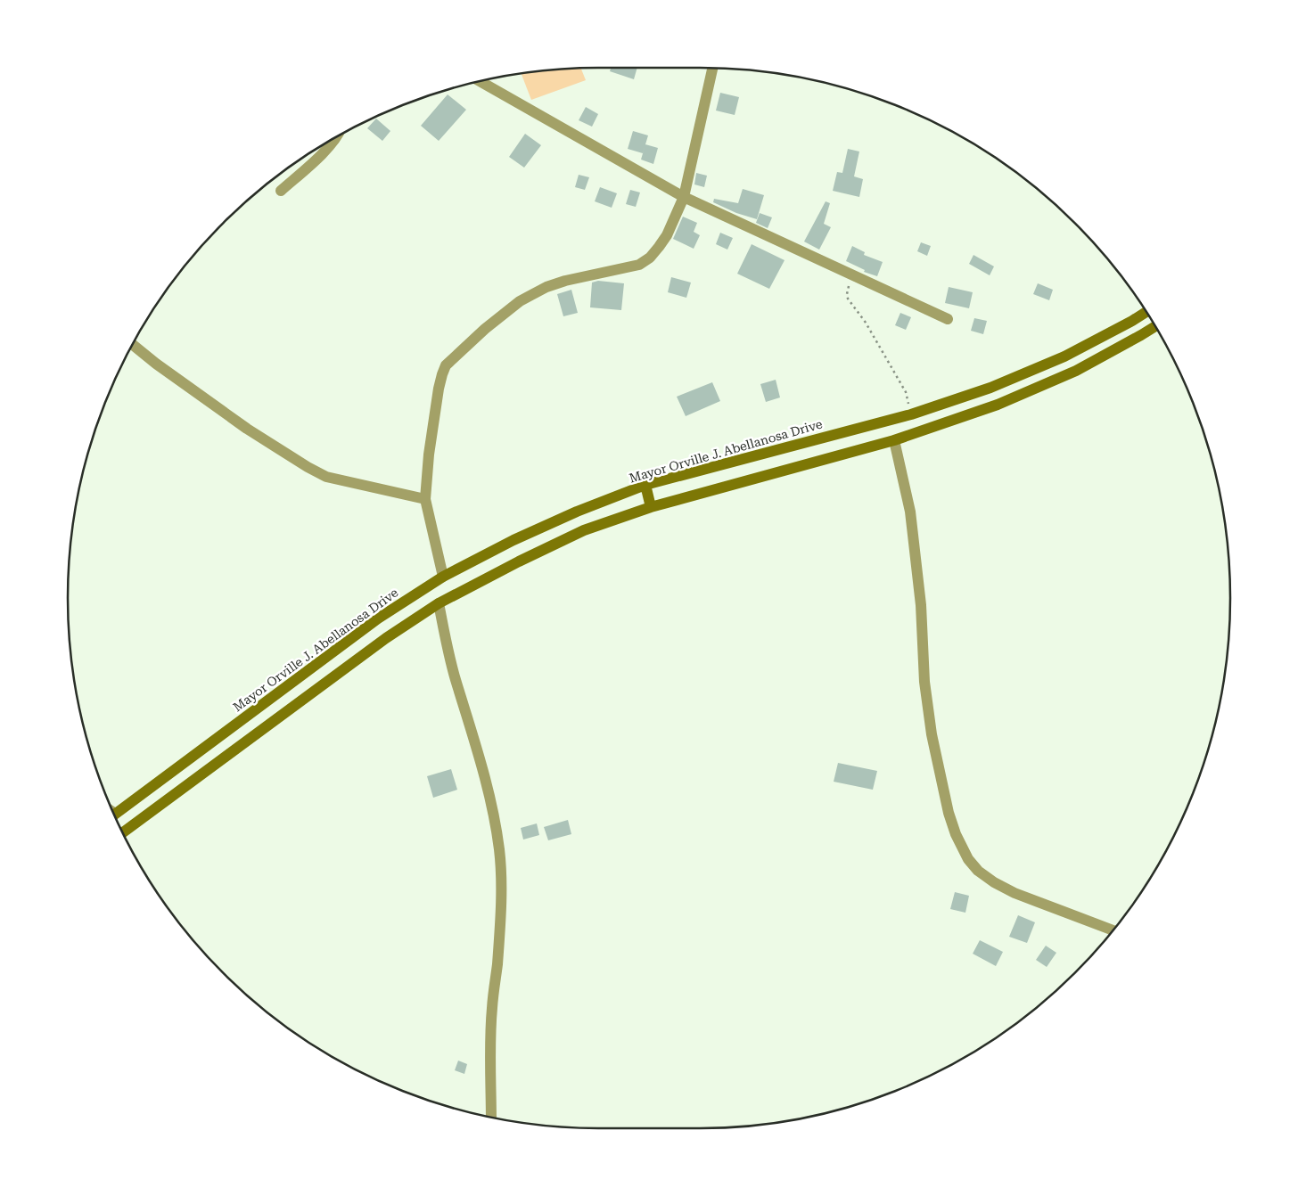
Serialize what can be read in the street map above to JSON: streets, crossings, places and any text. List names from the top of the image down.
{
  "streets": {
    "main road": ["Mayor Orville J. Abellanosa Drive"]
  }
}
